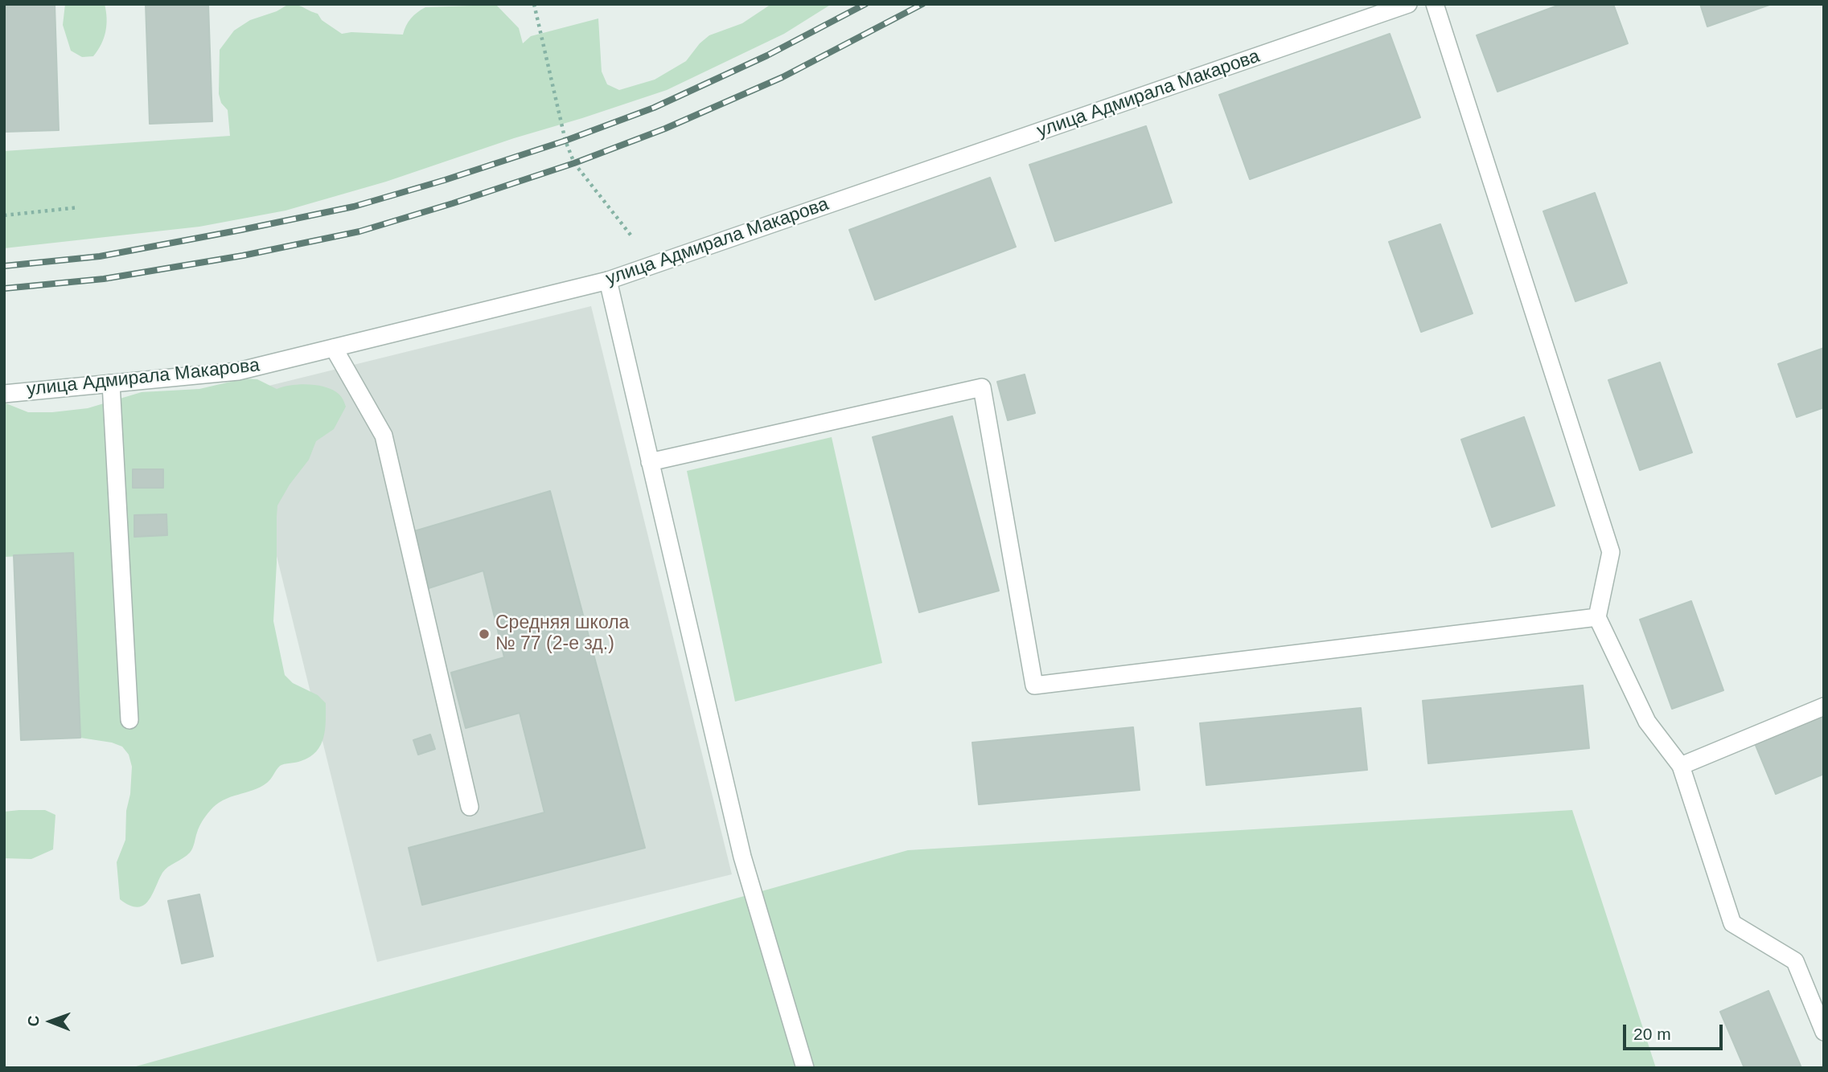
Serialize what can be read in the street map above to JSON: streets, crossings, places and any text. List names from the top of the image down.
{
  "streets": {
    "street": ["улица Адмирала Макарова"]
  },
  "places": ["Средняя школа № 77 (2-е зд.)"],
  "scale_bar": "20 m",
  "north": "left"
}
